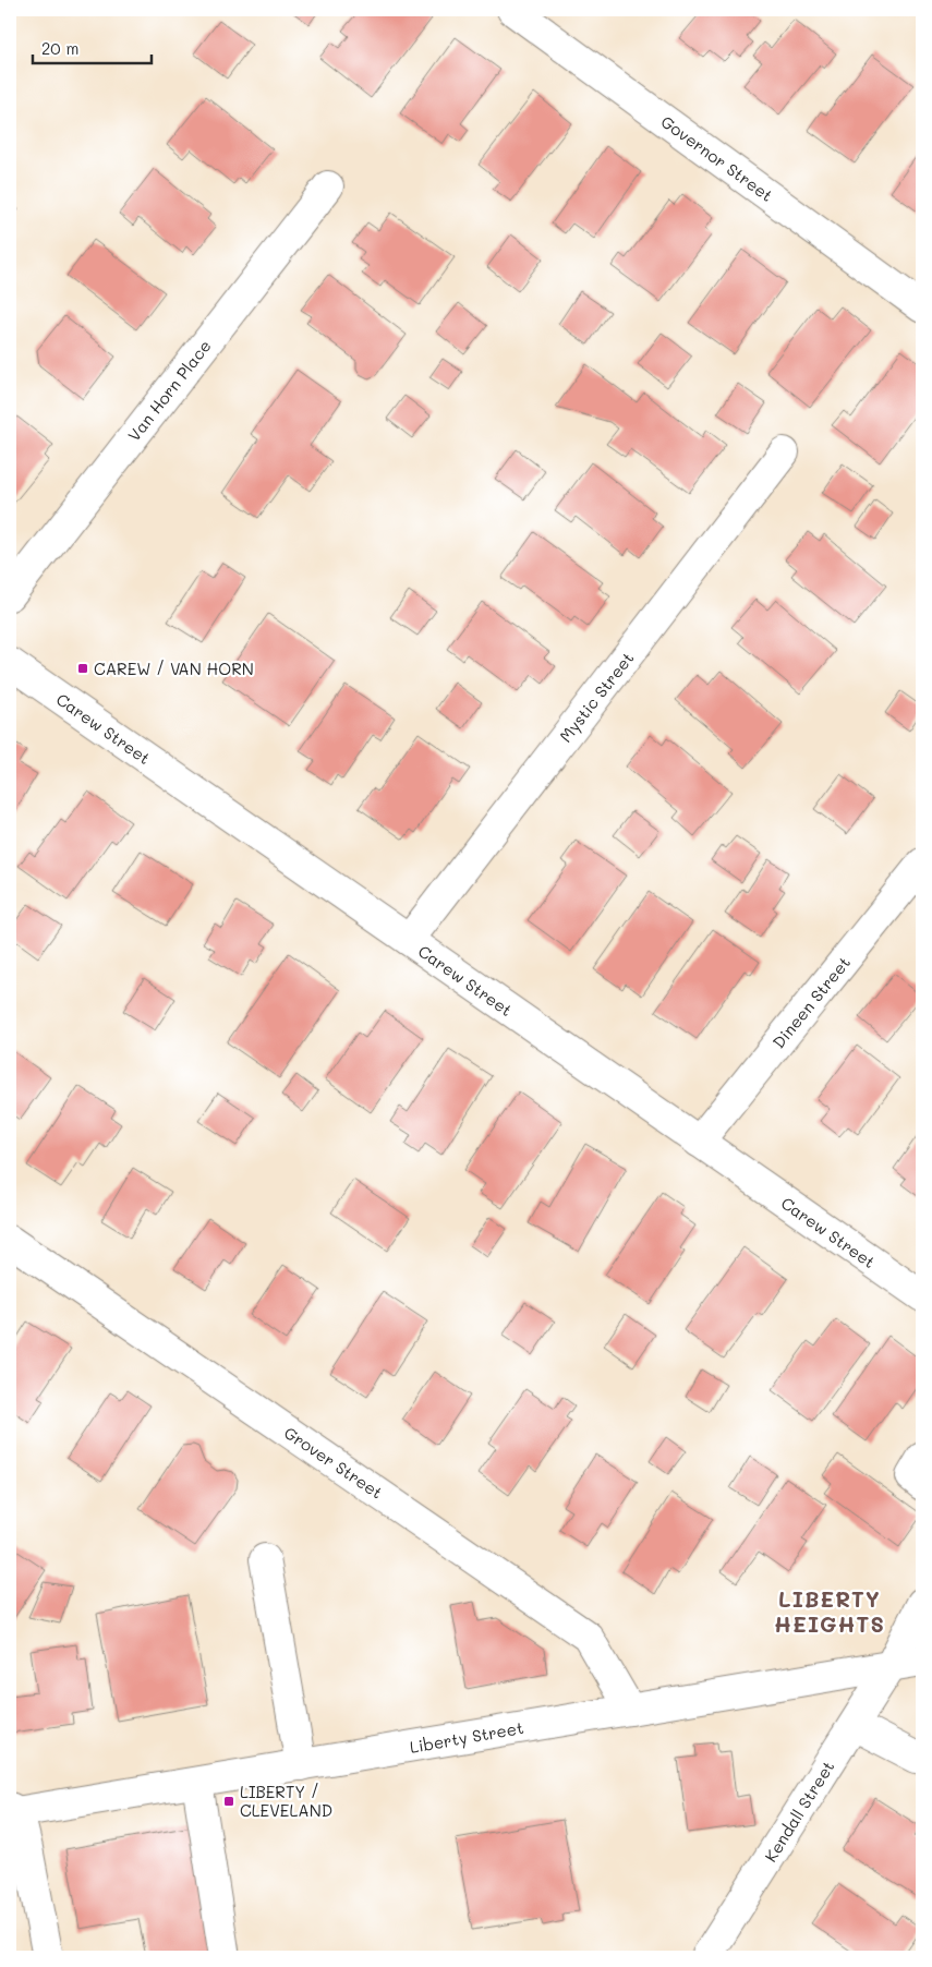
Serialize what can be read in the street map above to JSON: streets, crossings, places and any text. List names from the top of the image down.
{
  "streets": {
    "street": [
      "Governor Street",
      "Van Horn Place",
      "Mystic Street",
      "Carew Street",
      "Dineen Street",
      "Grover Street",
      "Liberty Street",
      "Kendall Street"
    ]
  },
  "crossings": [
    ["Mystic Street", "Carew Street"],
    ["Carew Street", "Dineen Street"],
    ["Grover Street", "Liberty Street"],
    ["Liberty Street", "Kendall Street"]
  ],
  "districts": ["LIBERTY HEIGHTS"],
  "places": {
    "transit": ["CAREW / VAN HORN", "LIBERTY / CLEVELAND"]
  },
  "scale_bar": "20 m"
}
